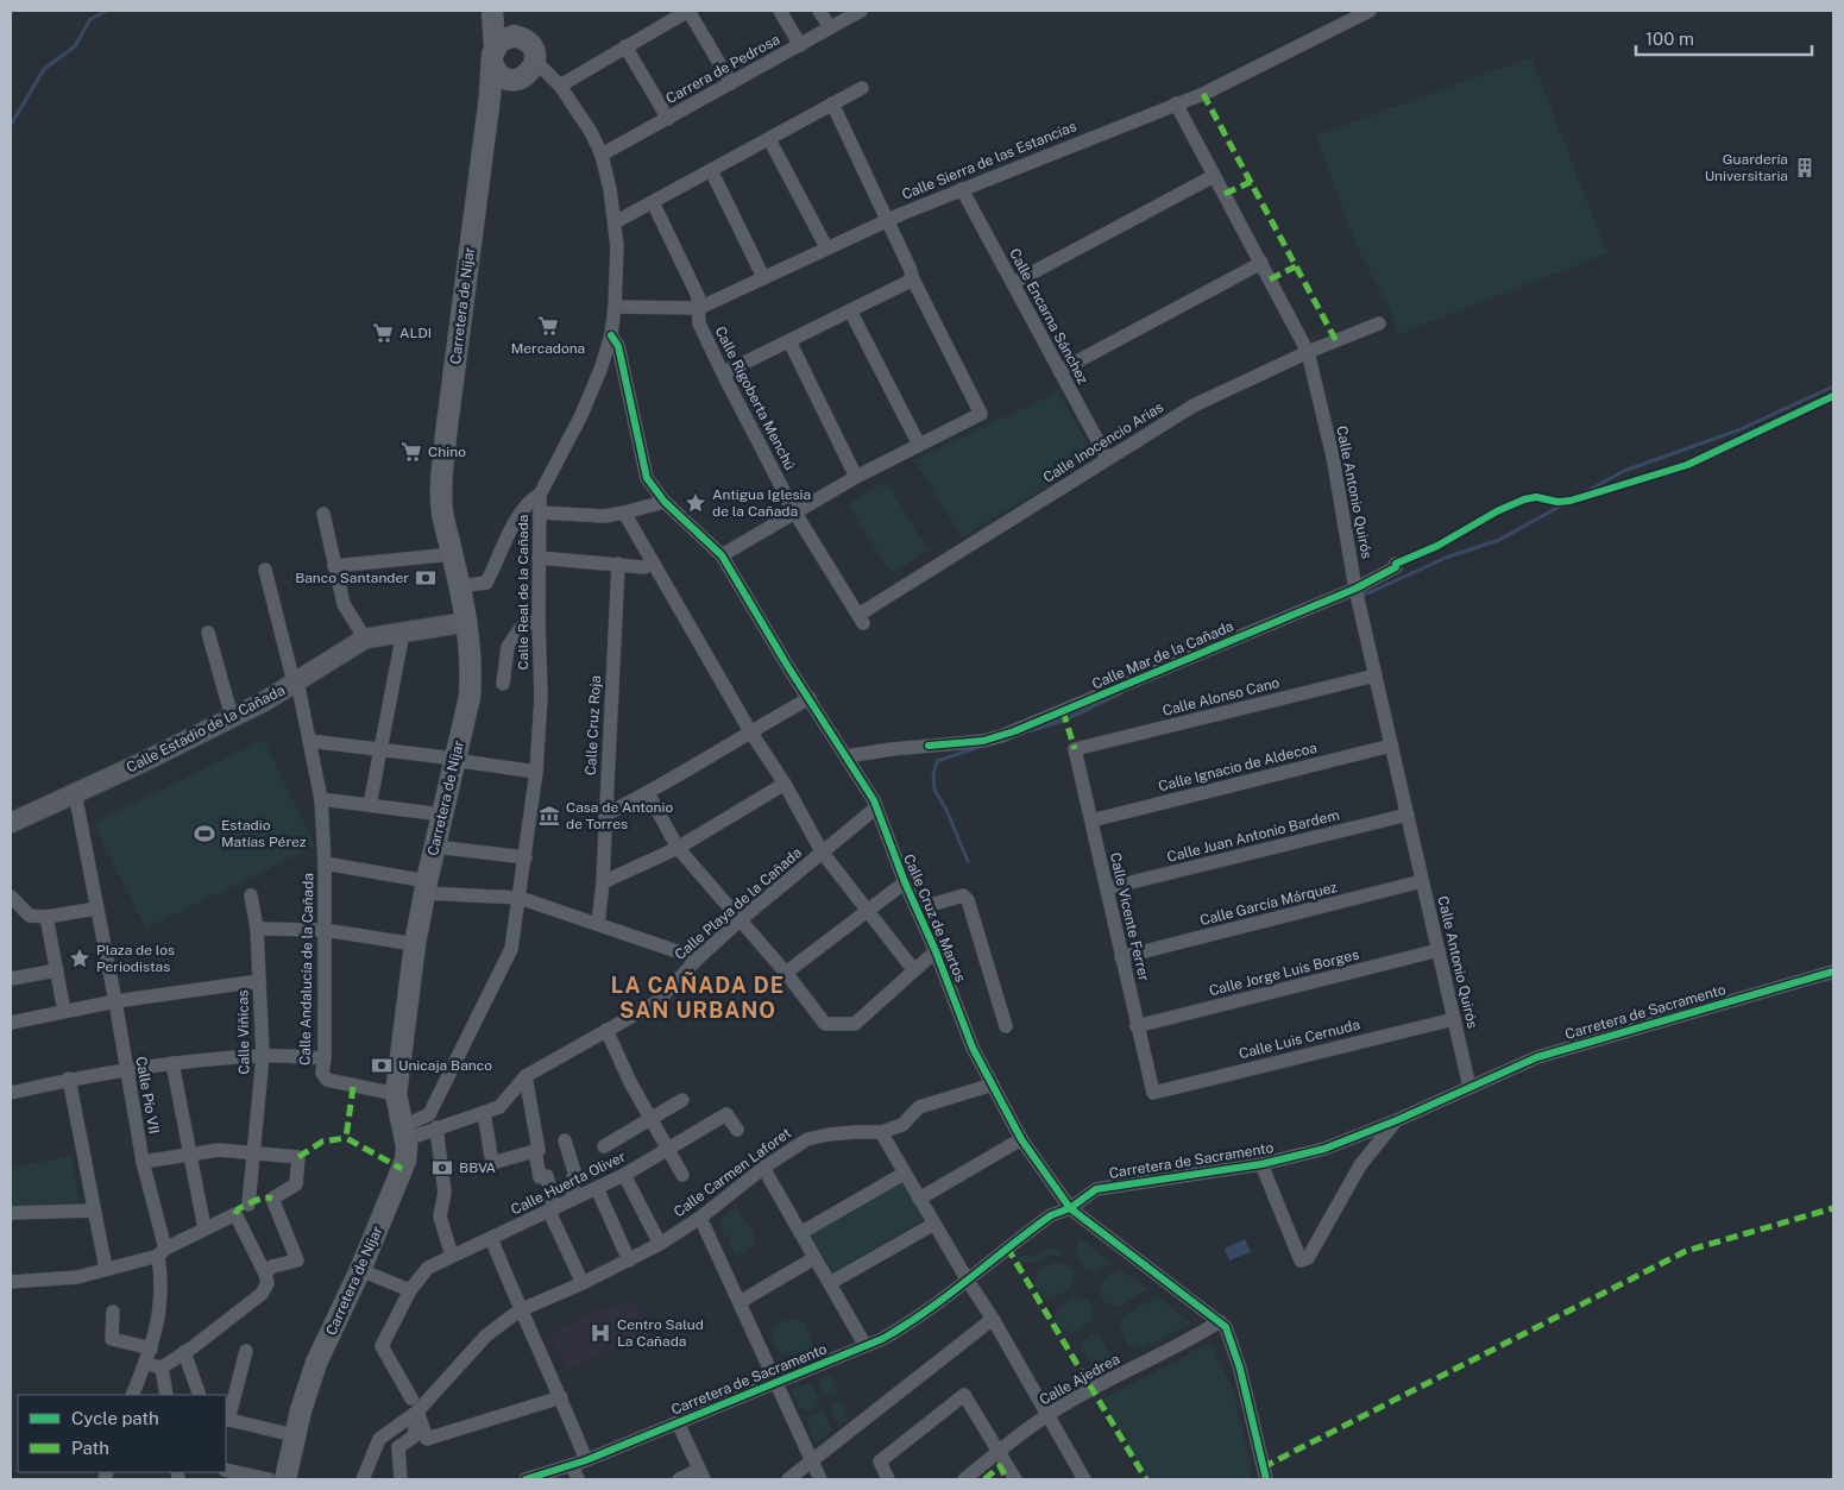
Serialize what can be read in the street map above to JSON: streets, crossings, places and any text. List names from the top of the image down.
{
  "streets": {
    "main road": ["Carretera de Níjar"],
    "street": [
      "Carrera de Pedrosa",
      "Calle Sierra de las Estancias",
      "Calle Encarna Sánchez",
      "Calle Rigoberta Menchú",
      "Calle Inocencio Arias",
      "Calle Antonio Quirós",
      "Calle Real de la Cañada",
      "Calle Mar de la Cañada",
      "Calle Alonso Cano",
      "Calle Cruz Roja",
      "Calle Estadio de la Cañada",
      "Calle Ignacio de Aldecoa",
      "Calle Juan Antonio Bardem",
      "Calle Playa de la Cañada",
      "Calle García Márquez",
      "Calle Vicente Ferrer",
      "Calle Cruz de Martos",
      "Calle Andalucía de la Cañada",
      "Calle Jorge Luis Borges",
      "Carretera de Sacramento",
      "Calle Viñicas",
      "Calle Luis Cernuda",
      "Calle Pío VII",
      "Calle Carmen Laforet",
      "Calle Huerta Oliver",
      "Calle Ajedrea"
    ]
  },
  "crossings": [
    ["Carrera de Pedrosa", "Calle Real de la Cañada"],
    ["Calle Sierra de las Estancias", "Calle Encarna Sánchez"],
    ["Calle Sierra de las Estancias", "Calle Rigoberta Menchú"],
    ["Calle Sierra de las Estancias", "Calle Antonio Quirós"],
    ["Calle Sierra de las Estancias", "Calle Real de la Cañada"],
    ["Carretera de Níjar", "Calle Real de la Cañada"],
    ["Carretera de Níjar", "Calle Estadio de la Cañada"],
    ["Carretera de Níjar", "Calle Playa de la Cañada"],
    ["Carretera de Níjar", "Calle Andalucía de la Cañada"],
    ["Calle Encarna Sánchez", "Calle Inocencio Arias"],
    ["Calle Rigoberta Menchú", "Calle Inocencio Arias"],
    ["Calle Inocencio Arias", "Calle Antonio Quirós"],
    ["Calle Antonio Quirós", "Calle Mar de la Cañada"],
    ["Calle Antonio Quirós", "Calle Alonso Cano"],
    ["Calle Antonio Quirós", "Calle Ignacio de Aldecoa"],
    ["Calle Antonio Quirós", "Calle Juan Antonio Bardem"],
    ["Calle Antonio Quirós", "Calle García Márquez"],
    ["Calle Antonio Quirós", "Calle Jorge Luis Borges"],
    ["Calle Antonio Quirós", "Carretera de Sacramento"],
    ["Calle Antonio Quirós", "Calle Luis Cernuda"],
    ["Calle Real de la Cañada", "Calle Playa de la Cañada"],
    ["Calle Real de la Cañada", "Calle Cruz de Martos"],
    ["Calle Mar de la Cañada", "Calle Cruz de Martos"],
    ["Calle Alonso Cano", "Calle Vicente Ferrer"],
    ["Calle Estadio de la Cañada", "Calle Andalucía de la Cañada"],
    ["Calle Estadio de la Cañada", "Calle Pío VII"],
    ["Calle Ignacio de Aldecoa", "Calle Vicente Ferrer"],
    ["Calle Juan Antonio Bardem", "Calle Vicente Ferrer"],
    ["Calle Playa de la Cañada", "Calle Cruz de Martos"],
    ["Calle García Márquez", "Calle Vicente Ferrer"],
    ["Calle Vicente Ferrer", "Calle Jorge Luis Borges"],
    ["Calle Vicente Ferrer", "Calle Luis Cernuda"],
    ["Calle Cruz de Martos", "Carretera de Sacramento"],
    ["Calle Cruz de Martos", "Calle Carmen Laforet"],
    ["Calle Cruz de Martos", "Calle Ajedrea"]
  ],
  "districts": ["LA CAÑADA DE SAN URBANO"],
  "places": {
    "building": ["Guardería Universitaria"],
    "supermarket": ["Mercadona", "ALDI", "Chino"],
    "place": ["Antigua Iglesia de la Cañada", "Plaza de los Periodistas"],
    "bank": ["Banco Santander", "Unicaja Banco", "BBVA"],
    "museum": ["Casa de Antonio de Torres"],
    "sports": ["Estadio Matías Pérez"],
    "hospital": ["Centro Salud La Cañada"]
  },
  "legend": ["Cycle path", "Path"],
  "scale_bar": "100 m"
}
